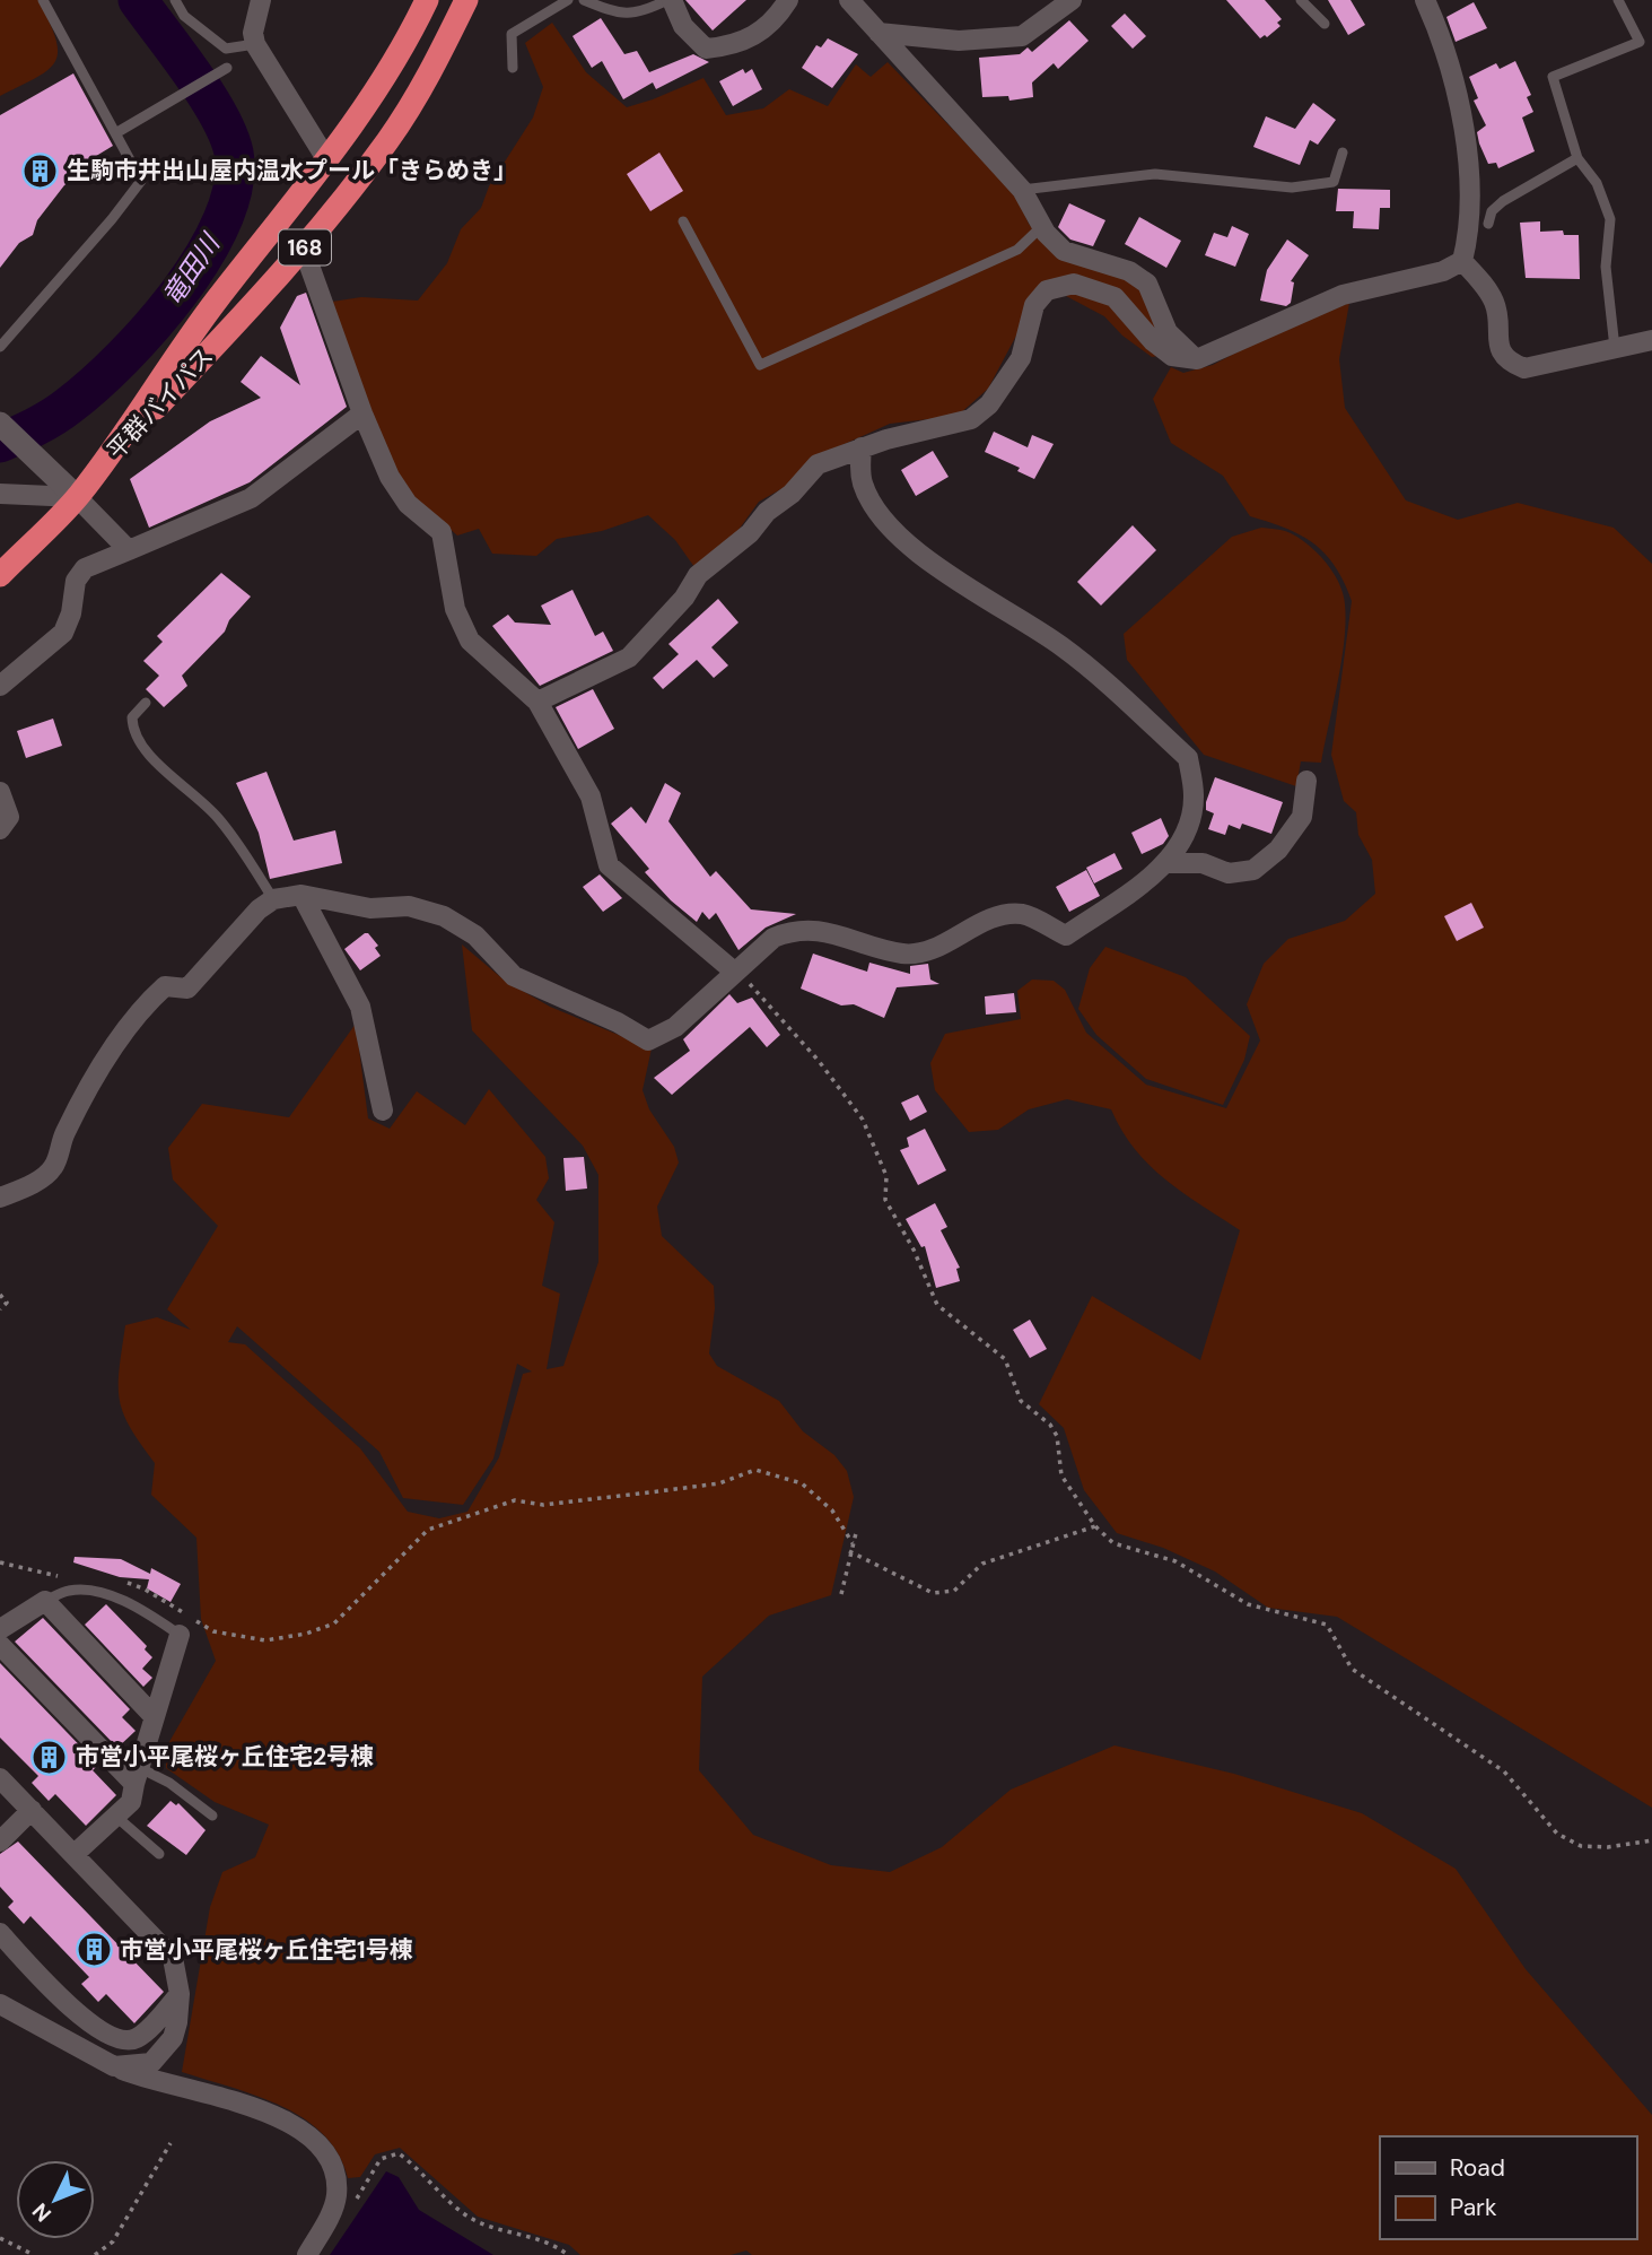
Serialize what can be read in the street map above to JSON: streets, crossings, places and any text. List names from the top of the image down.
{
  "streets": {
    "highway": ["168", "平群バイパス"]
  },
  "crossings": [
    ["168", "平群バイパス"]
  ],
  "water": ["竜田川"],
  "places": {
    "building": ["生駒市井出山屋内温水プール「きらめき」", "市営小平尾桜ヶ丘住宅2号棟", "市営小平尾桜ヶ丘住宅1号棟"]
  },
  "legend": ["Road", "Park"],
  "north": "bottom left"
}
